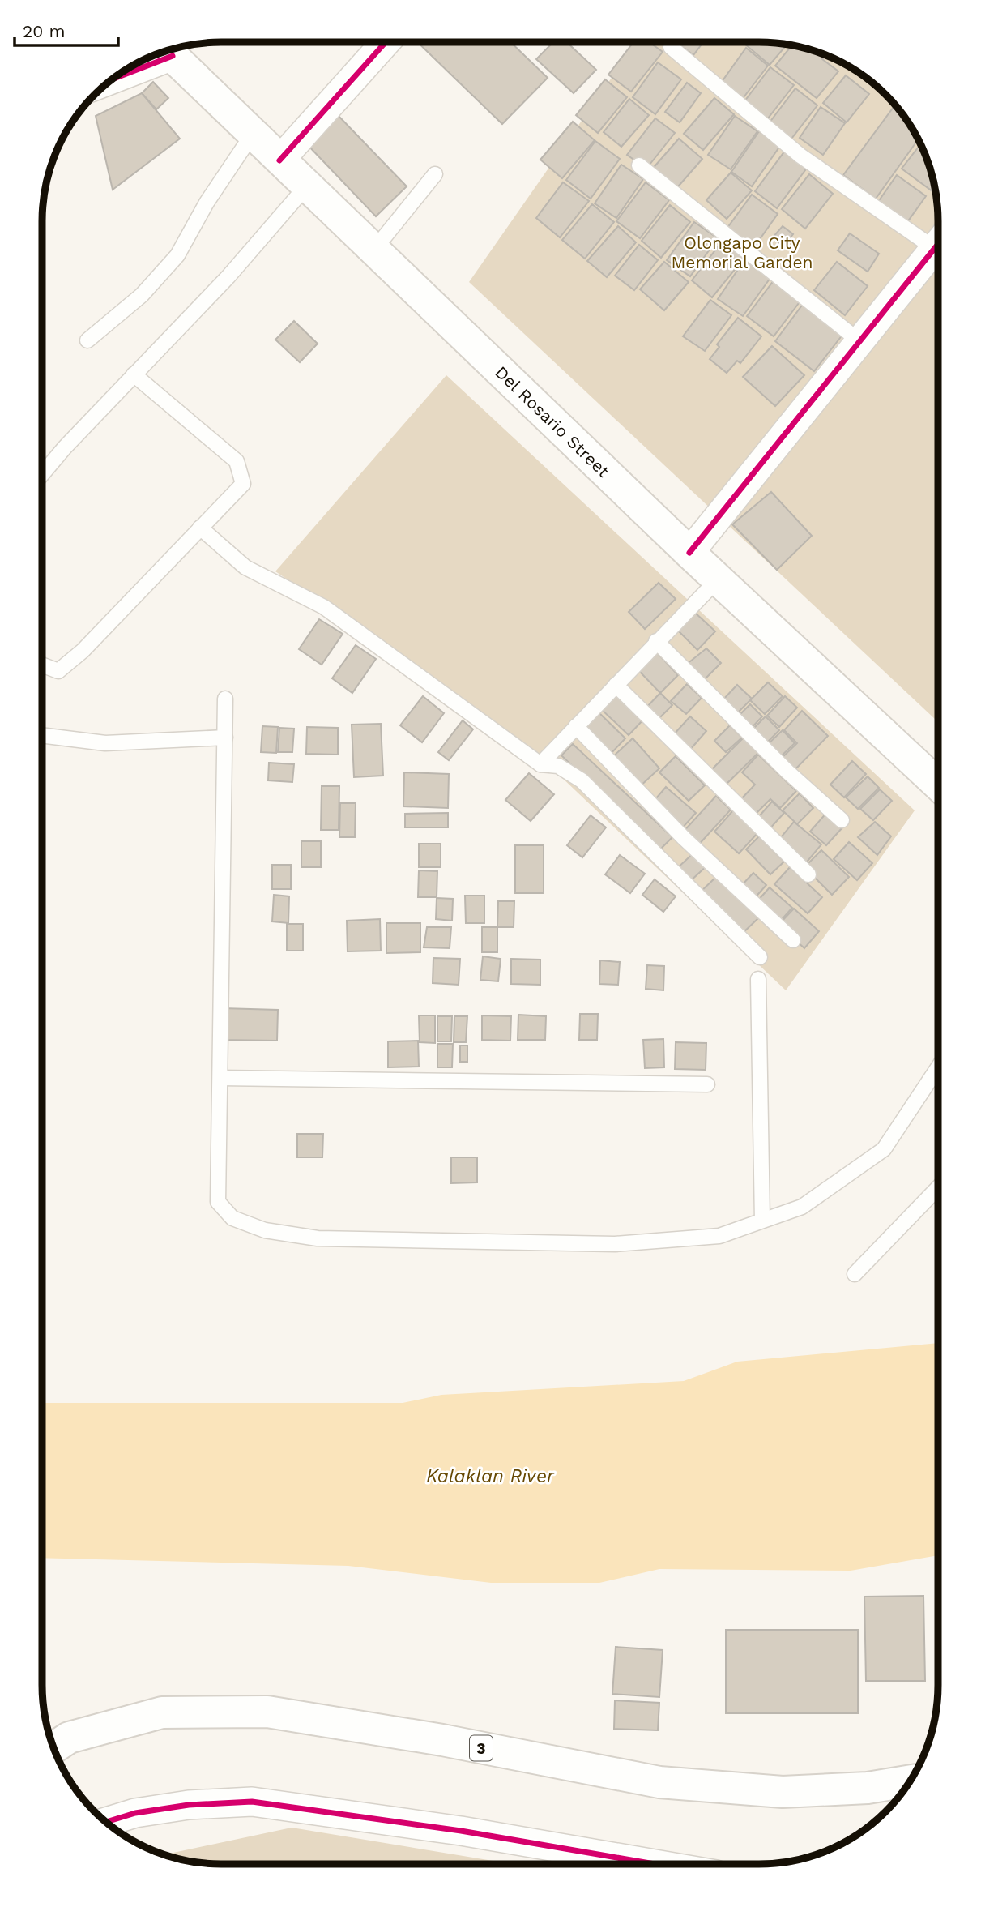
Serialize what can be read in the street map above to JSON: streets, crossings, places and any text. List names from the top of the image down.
{
  "streets": {
    "main road": ["Del Rosario Street", "3"]
  },
  "water": ["Kalaklan River"],
  "parks": ["Olongapo City Memorial Garden"],
  "scale_bar": "20 m"
}
